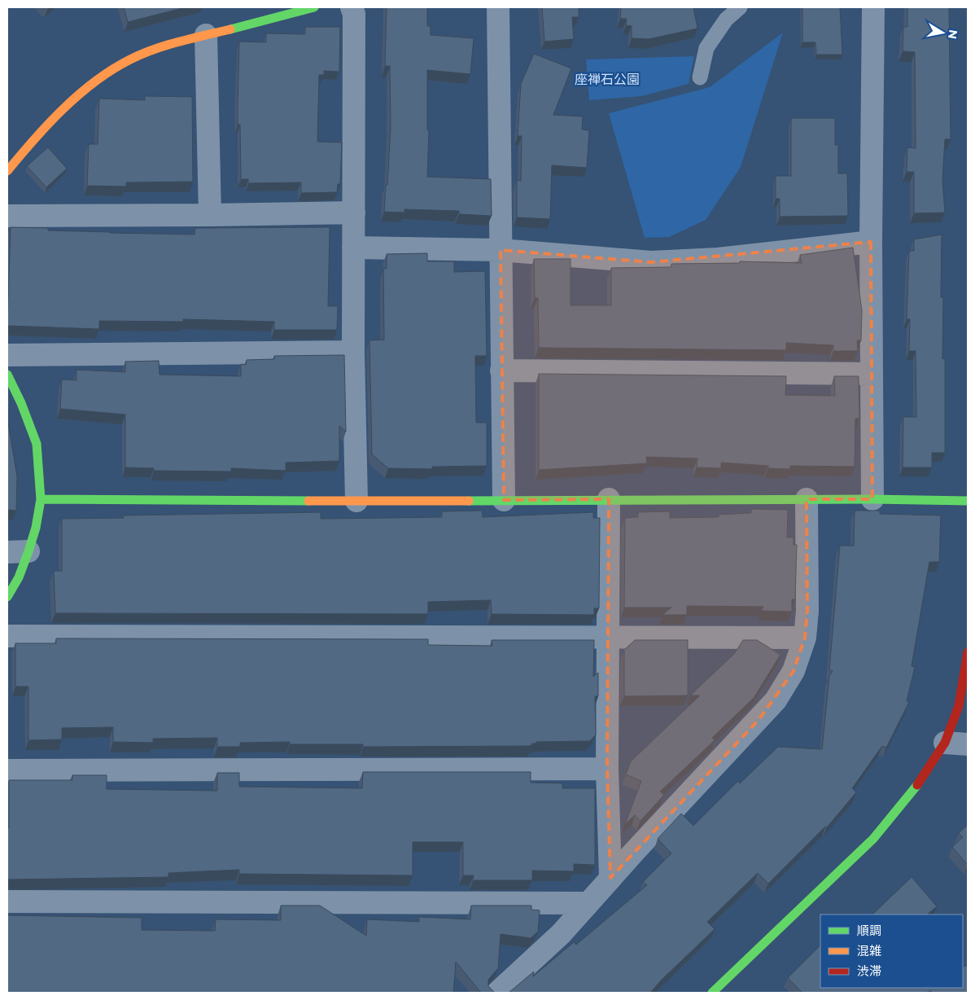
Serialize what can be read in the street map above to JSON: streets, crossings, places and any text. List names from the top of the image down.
{
  "parks": ["座禅石公園"],
  "legend": ["順調", "混雑", "渋滞"],
  "north": "right"
}
